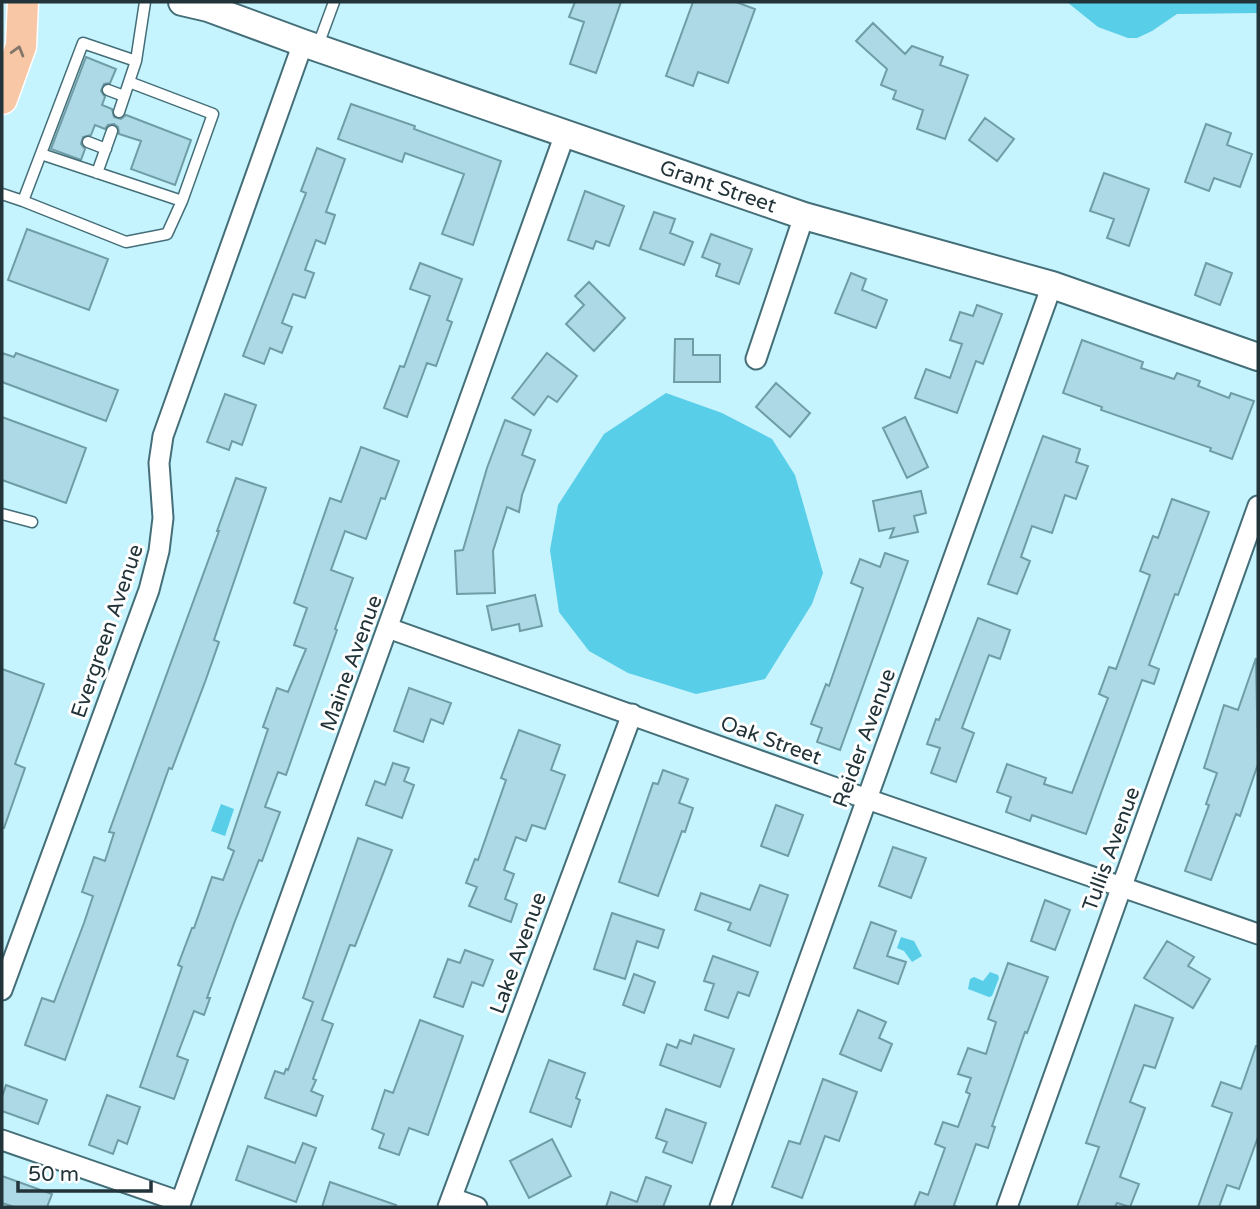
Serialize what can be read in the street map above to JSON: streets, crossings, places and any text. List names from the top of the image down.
{
  "streets": {
    "street": [
      "Grant Street",
      "Evergreen Avenue",
      "Maine Avenue",
      "Reider Avenue",
      "Oak Street",
      "Tullis Avenue",
      "Lake Avenue"
    ]
  },
  "crossings": [
    ["Grant Street", "Evergreen Avenue"],
    ["Grant Street", "Maine Avenue"],
    ["Grant Street", "Reider Avenue"],
    ["Maine Avenue", "Oak Street"],
    ["Reider Avenue", "Oak Street"],
    ["Oak Street", "Tullis Avenue"],
    ["Oak Street", "Lake Avenue"]
  ],
  "scale_bar": "50 m"
}
